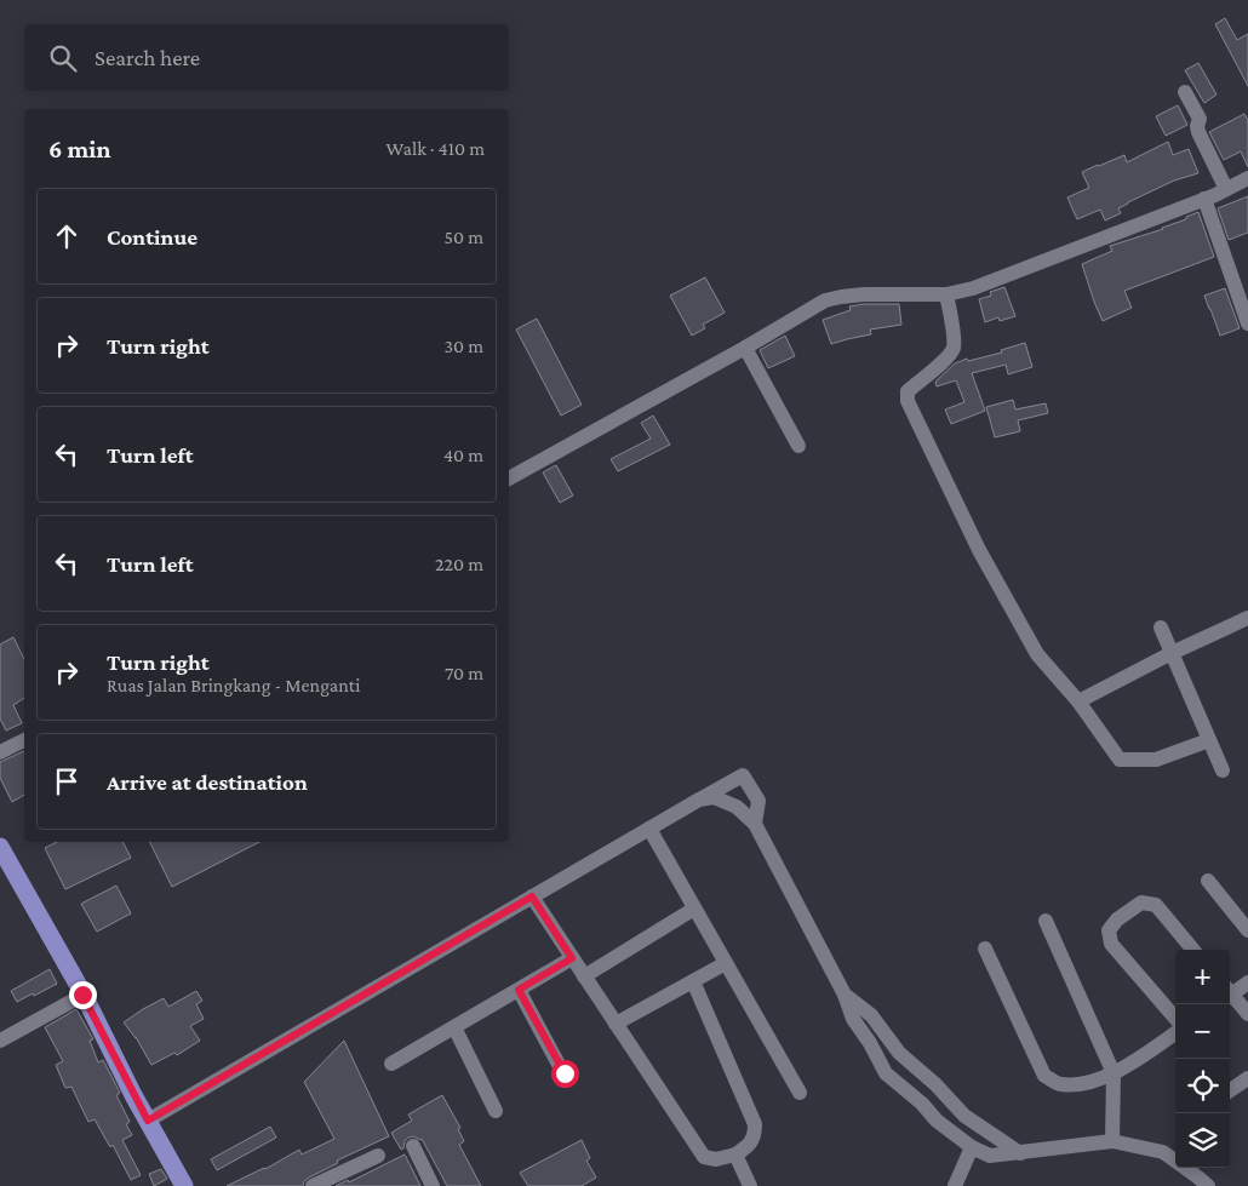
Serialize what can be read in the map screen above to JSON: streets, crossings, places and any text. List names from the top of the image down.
{
  "page": {
    "search": "Search here",
    "heading": ["6 min", "Walk · 410 m"],
    "list": [
      ["Continue", "50 m"],
      ["Turn right", "30 m"],
      ["Turn left", "40 m"],
      ["Turn left", "220 m"],
      ["Turn right", "Ruas Jalan Bringkang - Menganti", "70 m"],
      "Arrive at destination"
    ],
    "map_buttons": ["+", "−"]
  }
}
